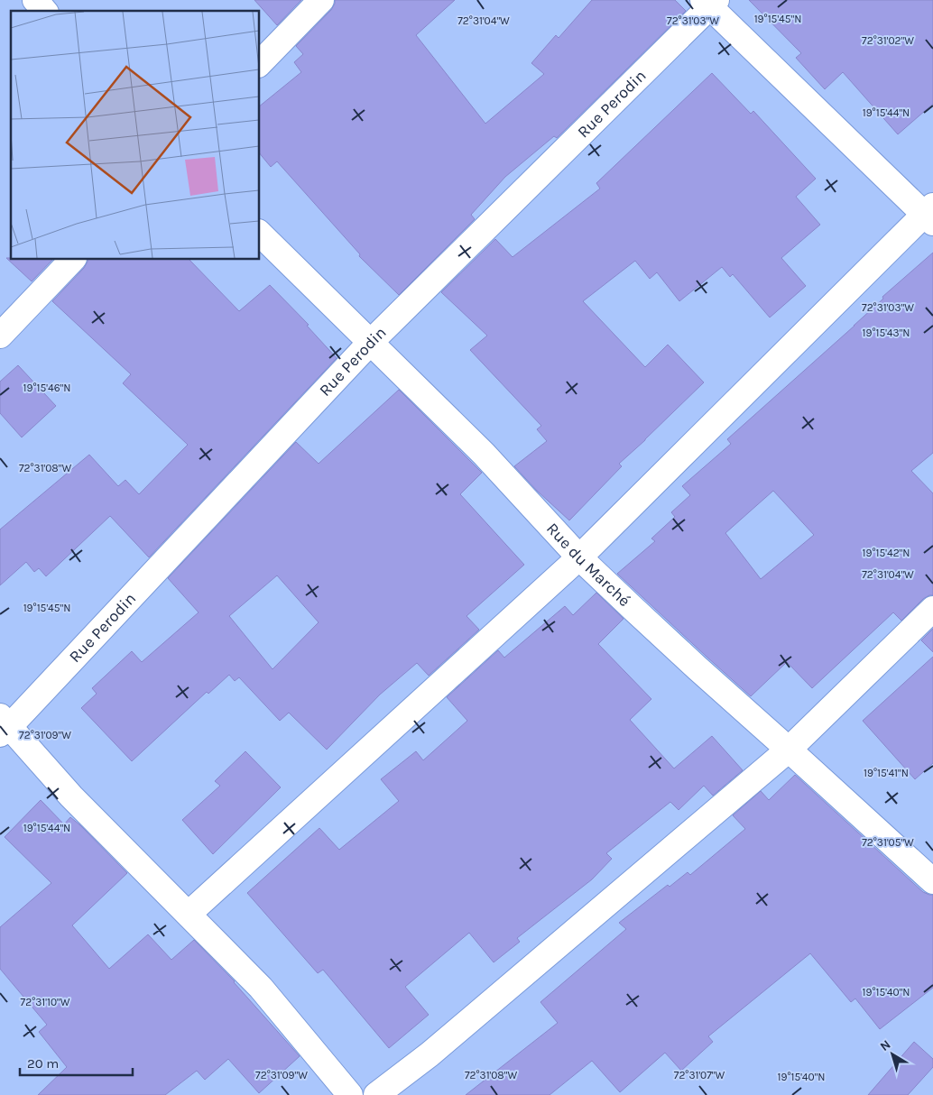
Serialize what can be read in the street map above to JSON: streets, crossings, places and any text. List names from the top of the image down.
{
  "streets": {
    "street": ["Rue Perodin", "Rue du Marché"]
  },
  "crossings": [
    ["Rue Perodin", "Rue du Marché"]
  ],
  "scale_bar": "20 m",
  "north": "top left",
  "coordinates": [
    "19°15'45\"N",
    "72°31'04\"W",
    "72°31'03\"W",
    "72°31'02\"W",
    "19°15'44\"N",
    "19°15'43\"N",
    "19°15'46\"N",
    "72°31'08\"W",
    "19°15'42\"N",
    "72°31'09\"W",
    "19°15'41\"N",
    "72°31'05\"W",
    "19°15'40\"N",
    "72°31'10\"W",
    "72°31'07\"W"
  ]
}
